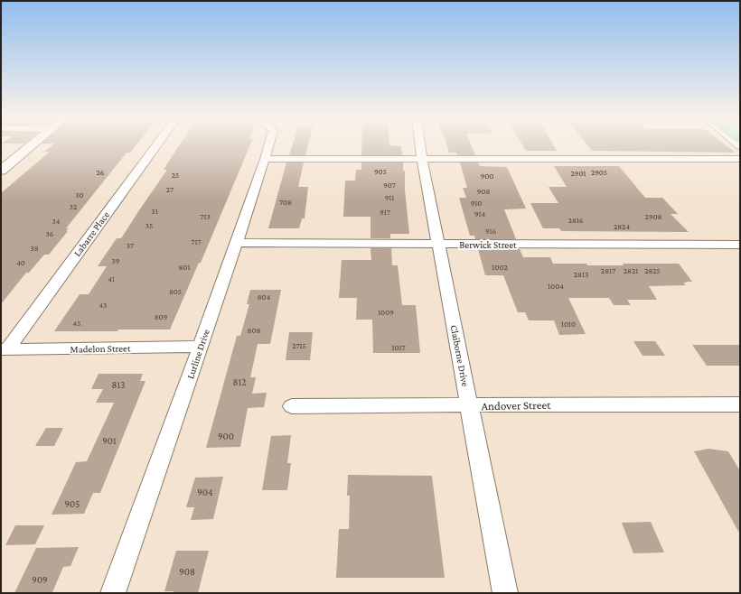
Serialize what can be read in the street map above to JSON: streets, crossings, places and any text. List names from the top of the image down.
{
  "streets": {
    "street": [
      "Labarre Place",
      "Berwick Street",
      "Madelon Street",
      "Lurline Drive",
      "Claiborne Drive",
      "Andover Street"
    ]
  },
  "crossings": [
    ["Labarre Place", "Madelon Street"],
    ["Berwick Street", "Lurline Drive"],
    ["Berwick Street", "Claiborne Drive"],
    ["Madelon Street", "Lurline Drive"],
    ["Claiborne Drive", "Andover Street"]
  ],
  "house_numbers": [
    "905",
    "26",
    "2905",
    "2901",
    "25",
    "900",
    "907",
    "27",
    "908",
    "30",
    "911",
    "708",
    "910",
    "32",
    "31",
    "917",
    "914",
    "713",
    "2908",
    "2816",
    "34",
    "35",
    "2824",
    "916",
    "36",
    "717",
    "37",
    "38",
    "39",
    "40",
    "801",
    "1002",
    "2817",
    "2821",
    "2825",
    "2813",
    "41",
    "1004",
    "805",
    "804",
    "43",
    "1009",
    "809",
    "45",
    "1010",
    "808",
    "2715",
    "1017",
    "812",
    "813",
    "900",
    "901",
    "904",
    "905",
    "908",
    "909"
  ]
}
